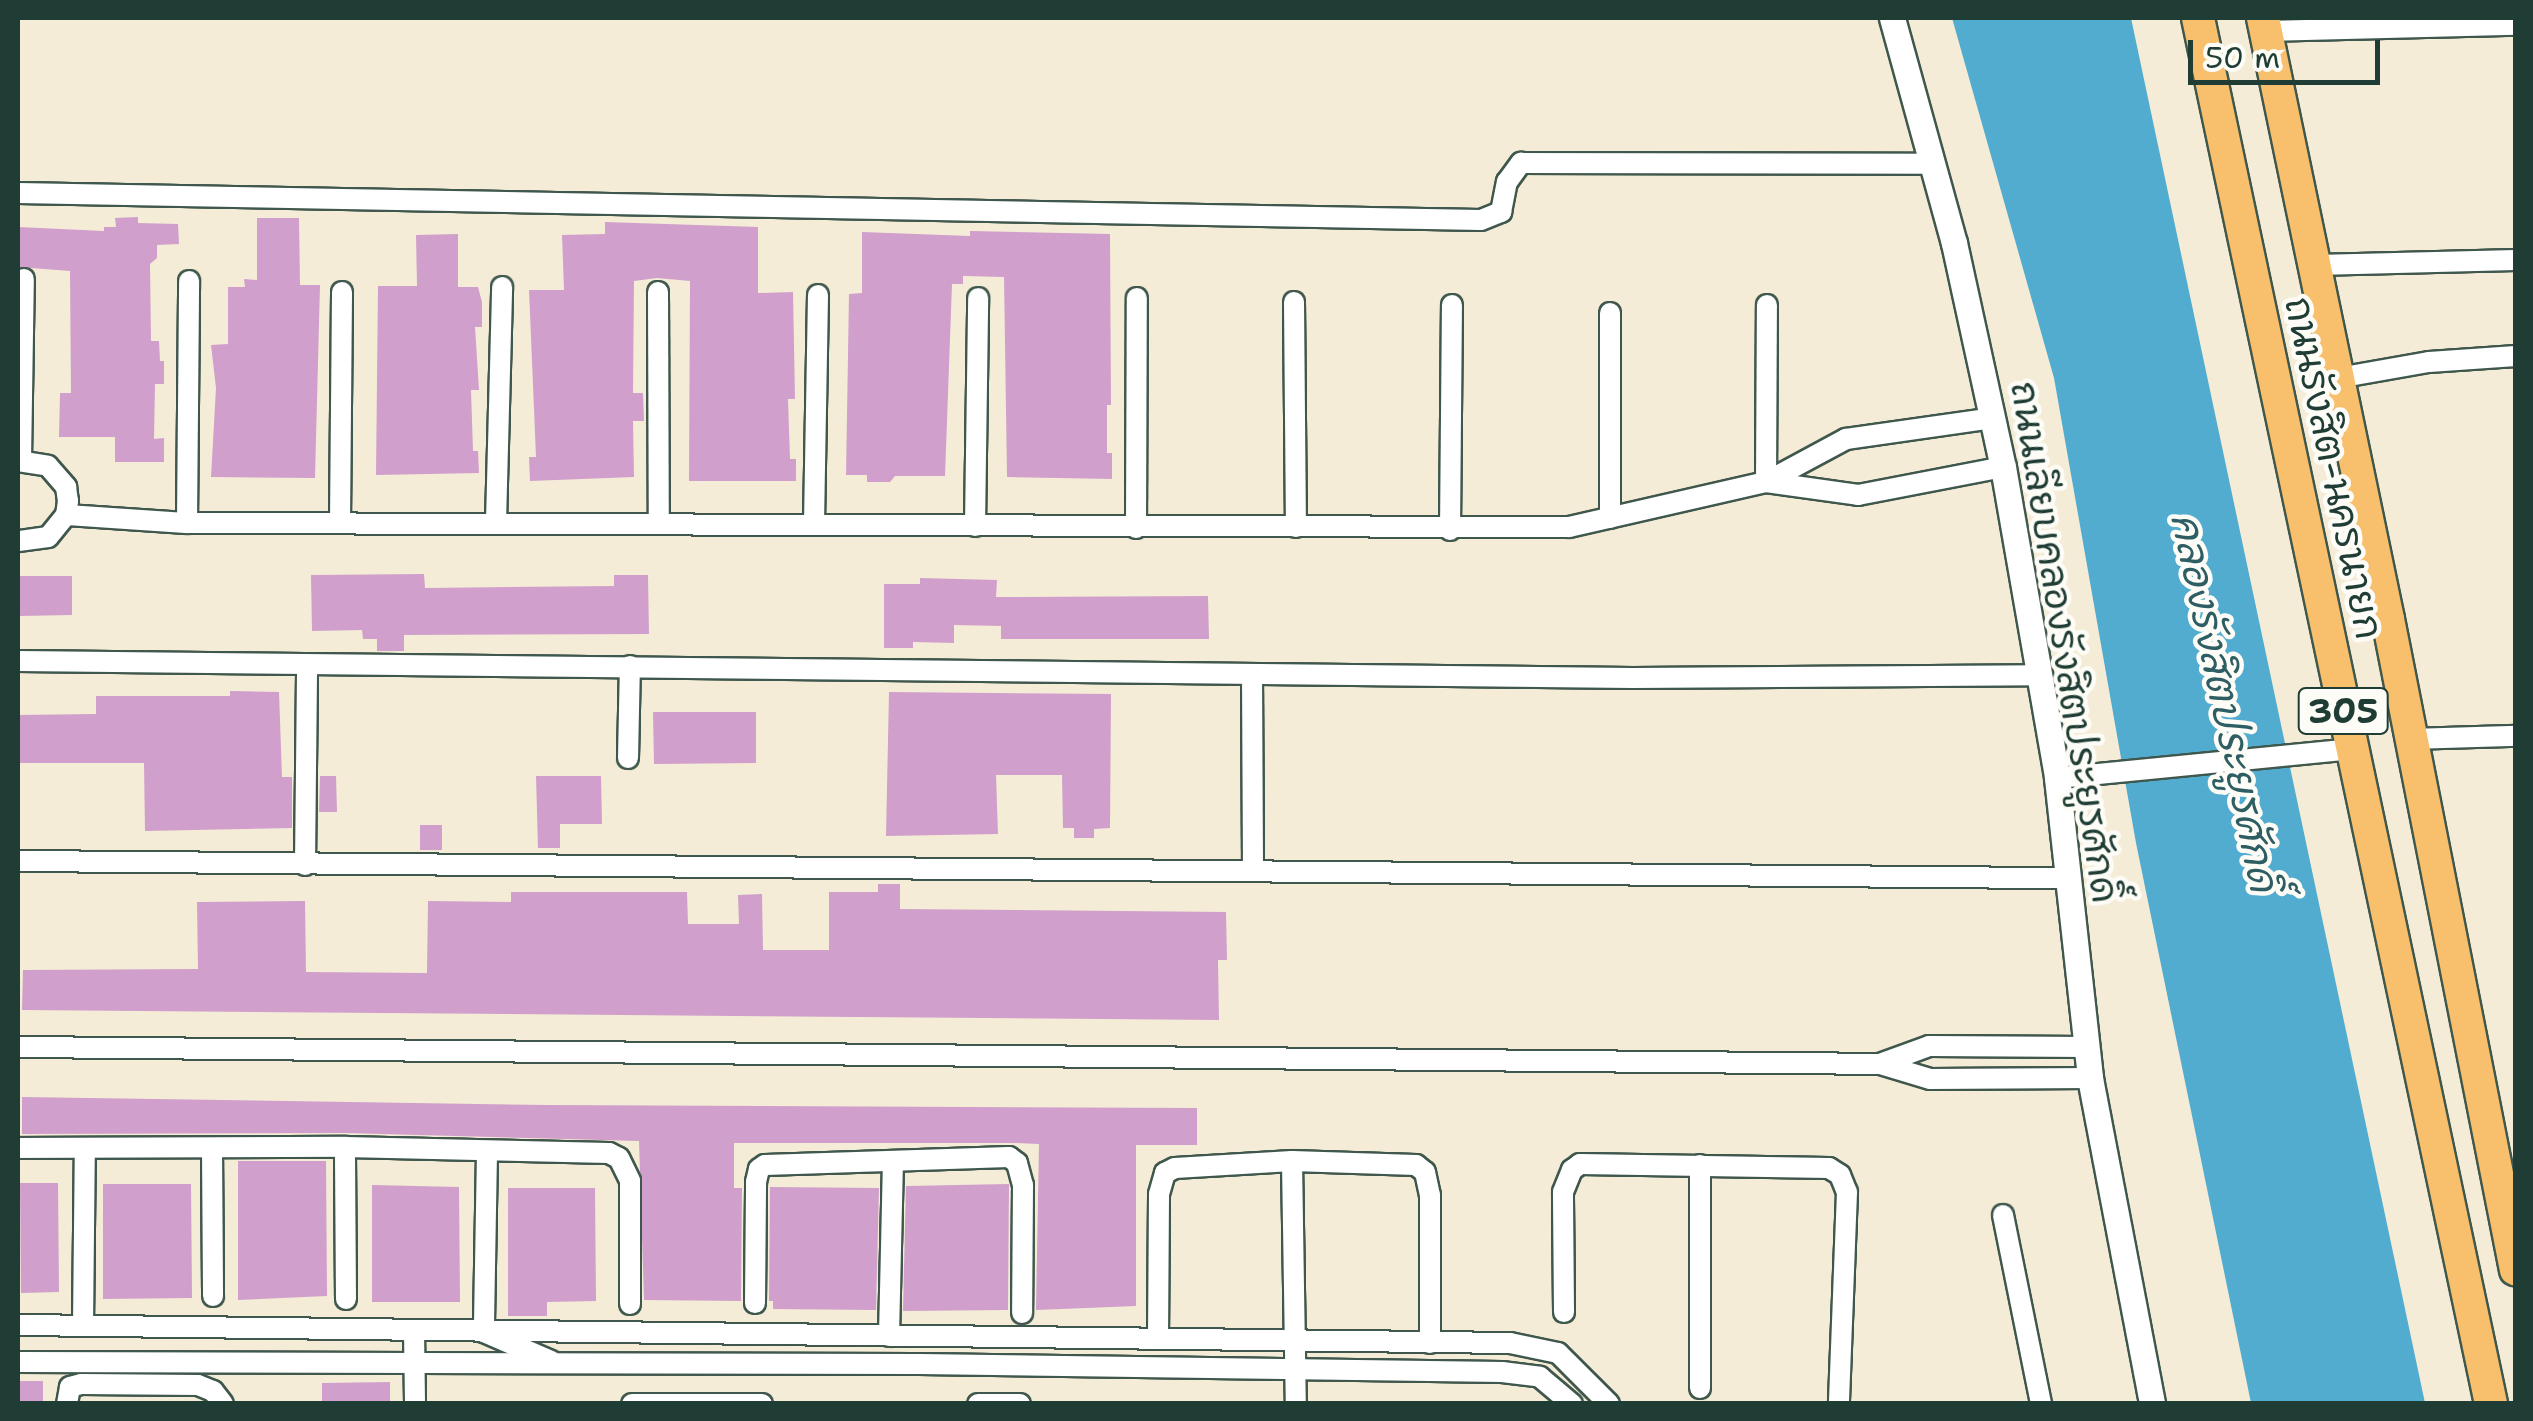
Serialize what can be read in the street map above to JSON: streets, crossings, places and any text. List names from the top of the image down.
{
  "streets": {
    "main road": ["ถนนรังสิต-นครนายก", "305"],
    "street": ["ถนนเลียบคลองรังสิตประยูรศักดิ์"]
  },
  "water": ["คลองรังสิตประยูรศักดิ์"],
  "scale_bar": "50 m"
}
